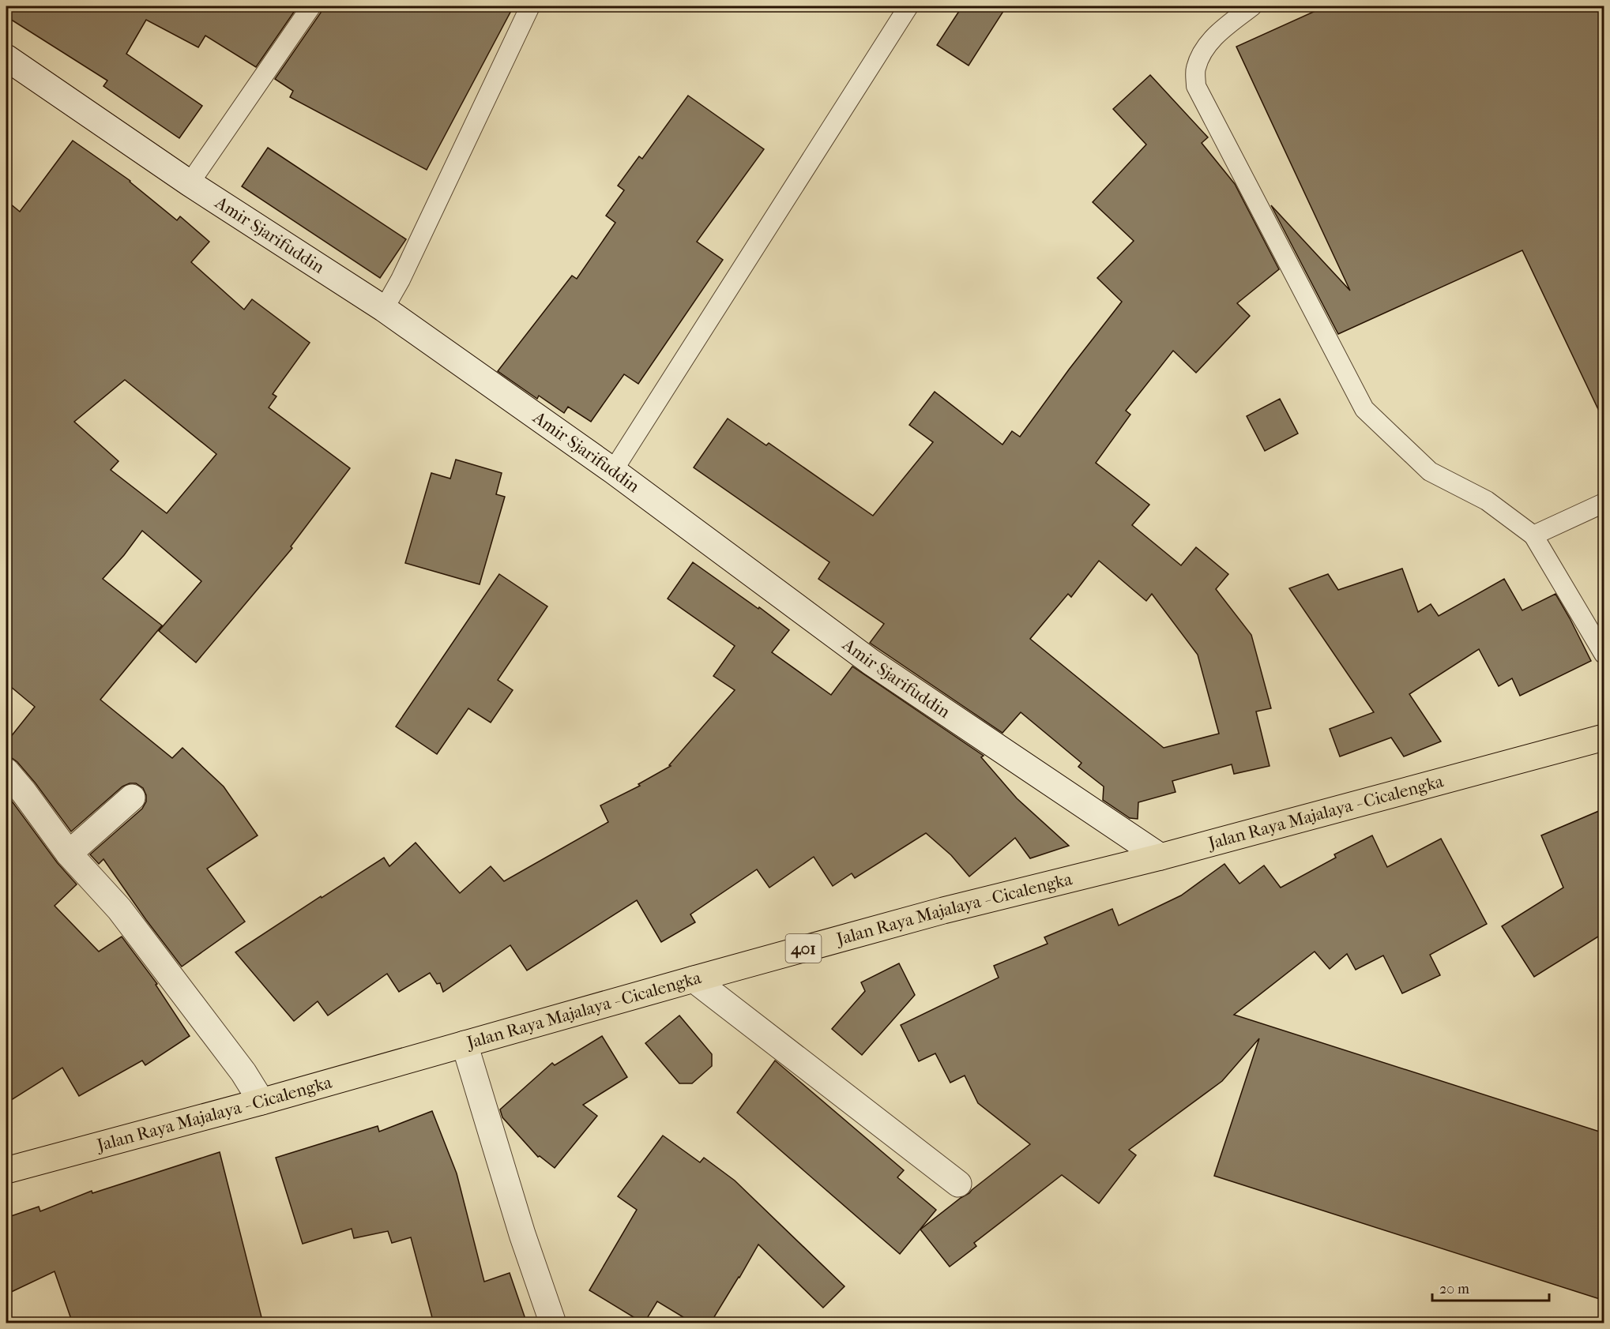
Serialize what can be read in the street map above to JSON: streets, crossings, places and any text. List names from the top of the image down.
{
  "streets": {
    "main road": ["Amir Sjarifuddin", "Jalan Raya Majalaya - Cicalengka", "401"]
  },
  "crossings": [
    ["Amir Sjarifuddin", "Jalan Raya Majalaya - Cicalengka"]
  ],
  "scale_bar": "20 m"
}
